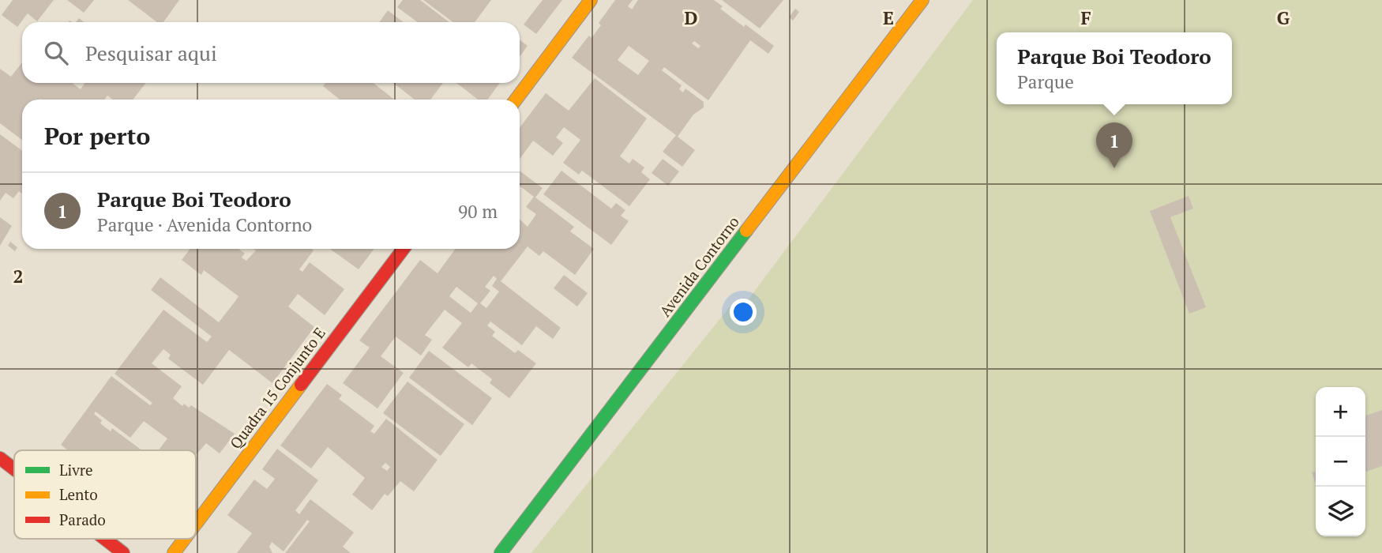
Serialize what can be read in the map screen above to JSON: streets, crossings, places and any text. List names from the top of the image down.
{
  "streets": {
    "street": ["Avenida Contorno", "Quadra 15 Conjunto E"]
  },
  "legend": ["Livre", "Lento", "Parado"],
  "page": {
    "search": "Pesquisar aqui",
    "popup": ["Parque Boi Teodoro", "Parque"],
    "heading": "Por perto",
    "pins": "1",
    "list": [
      {
        "mark": "1",
        "name": "Parque Boi Teodoro",
        "note": "Parque · Avenida Contorno",
        "value": "90 m"
      }
    ],
    "map_buttons": ["+", "−"]
  },
  "grid": {
    "columns": [
      "D",
      "E",
      "F",
      "G"
    ],
    "rows": ["2"]
  }
}
